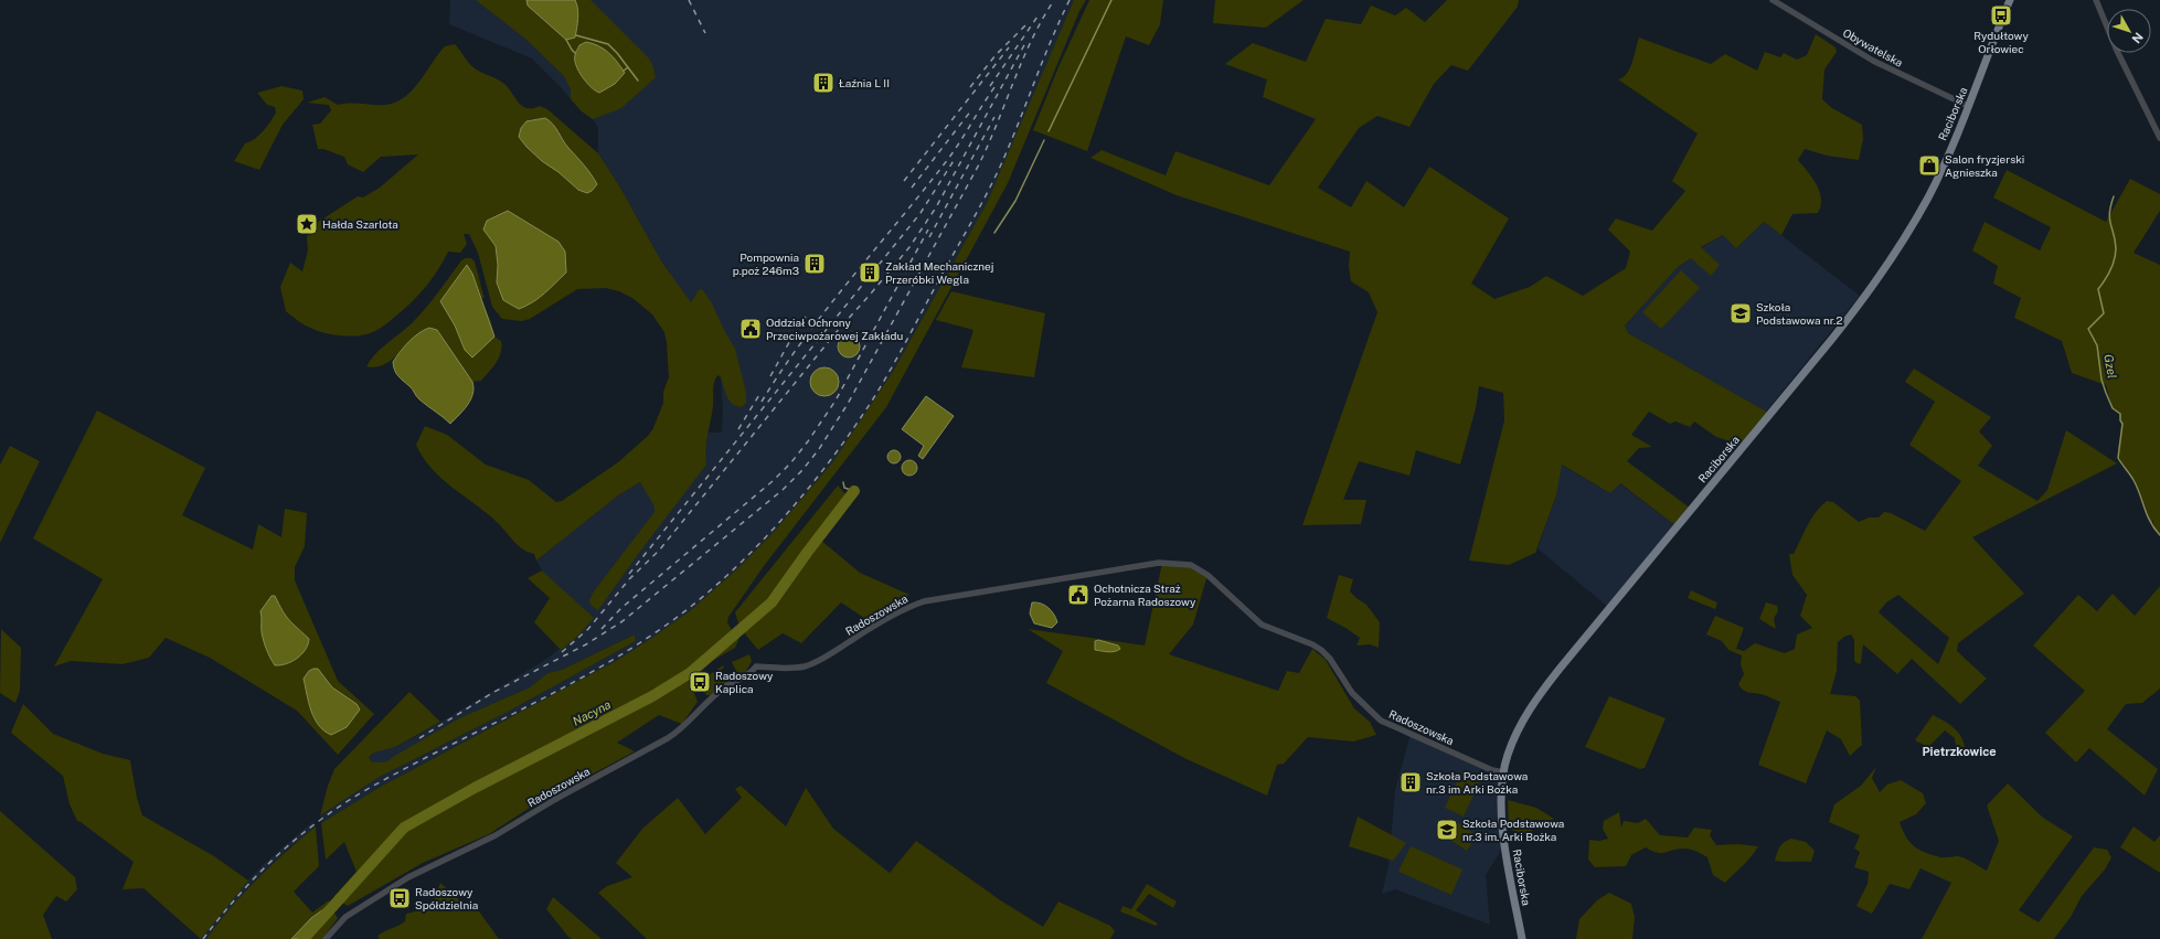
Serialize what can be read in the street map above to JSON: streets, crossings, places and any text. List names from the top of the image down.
{
  "streets": {
    "main road": ["Raciborska"],
    "street": ["Obywatelska", "Radoszowska"]
  },
  "crossings": [
    ["Obywatelska", "Raciborska"],
    ["Raciborska", "Radoszowska"]
  ],
  "districts": ["Pietrzkowice"],
  "water": ["Gzel", "Nacyna"],
  "places": {
    "bus stop": ["Rydułtowy Orłowiec", "Radoszowy Kaplica", "Radoszowy Spółdzielnia"],
    "building": [
      "Łaźnia L II",
      "Pompownia p.poż 246m3",
      "Zakład Mechanicznej Przeróbki Wegla",
      "Szkoła Podstawowa nr.3 im Arki Bożka"
    ],
    "shop": ["Salon fryzjerski Agnieszka"],
    "place": ["Hałda Szarlota"],
    "school or university": ["Szkoła Podstawowa nr.2", "Szkoła Podstawowa nr.3 im. Arki Bożka"],
    "public building": ["Oddział Ochrony Przeciwpożarowej Zakładu", "Ochotnicza Straż Pożarna Radoszowy"]
  },
  "north": "bottom right"
}
